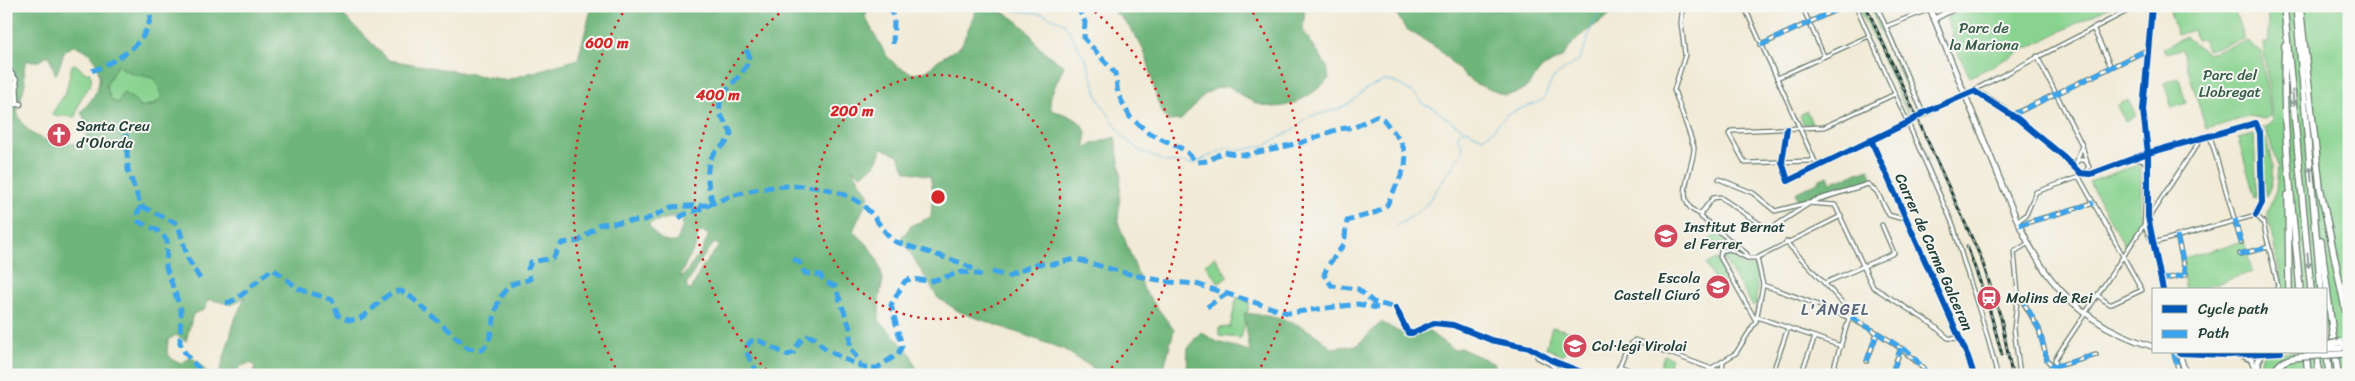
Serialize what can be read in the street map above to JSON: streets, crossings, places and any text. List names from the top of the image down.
{
  "streets": {
    "street": ["Carrer de Carme Galceran"]
  },
  "districts": ["L'ÀNGEL"],
  "parks": ["Parc de la Mariona", "Parc del Llobregat"],
  "places": {
    "church": ["Santa Creu d'Olorda"],
    "school or university": ["Institut Bernat el Ferrer", "Escola Castell Ciuró", "Col·legi Virolai"],
    "station": ["Molins de Rei"]
  },
  "legend": ["Cycle path", "Path"],
  "rings": ["600 m", "400 m", "200 m"]
}
